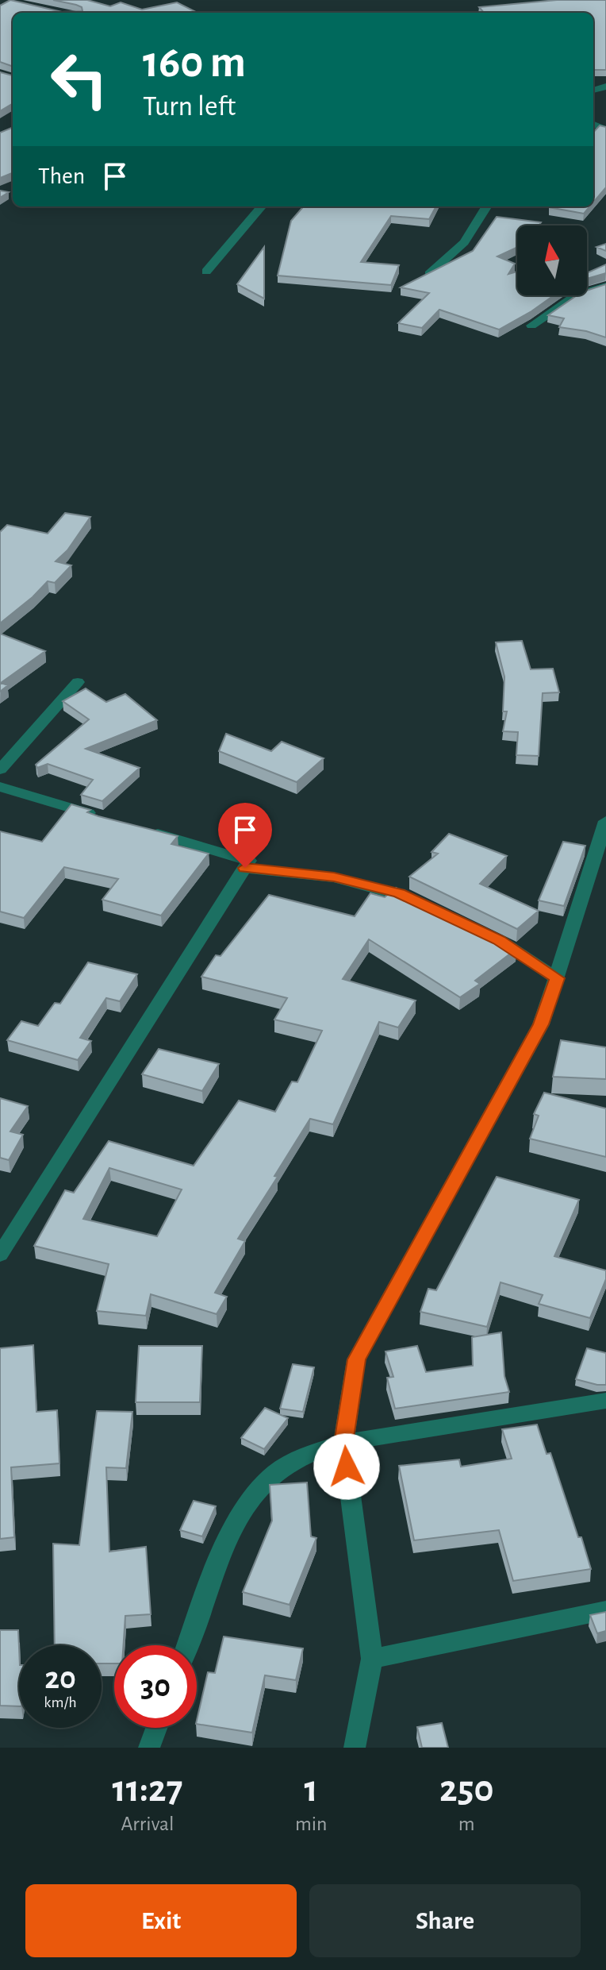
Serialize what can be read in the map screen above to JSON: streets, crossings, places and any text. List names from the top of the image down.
{
  "north": "top",
  "page": {
    "turn": ["160 m", "Turn left"],
    "then": "Then",
    "speed": "20 km/h",
    "limit": "30",
    "eta": [
      "11:27",
      "Arrival",
      "1",
      "min",
      "250",
      "m"
    ],
    "buttons": ["Exit", "Share"]
  }
}
